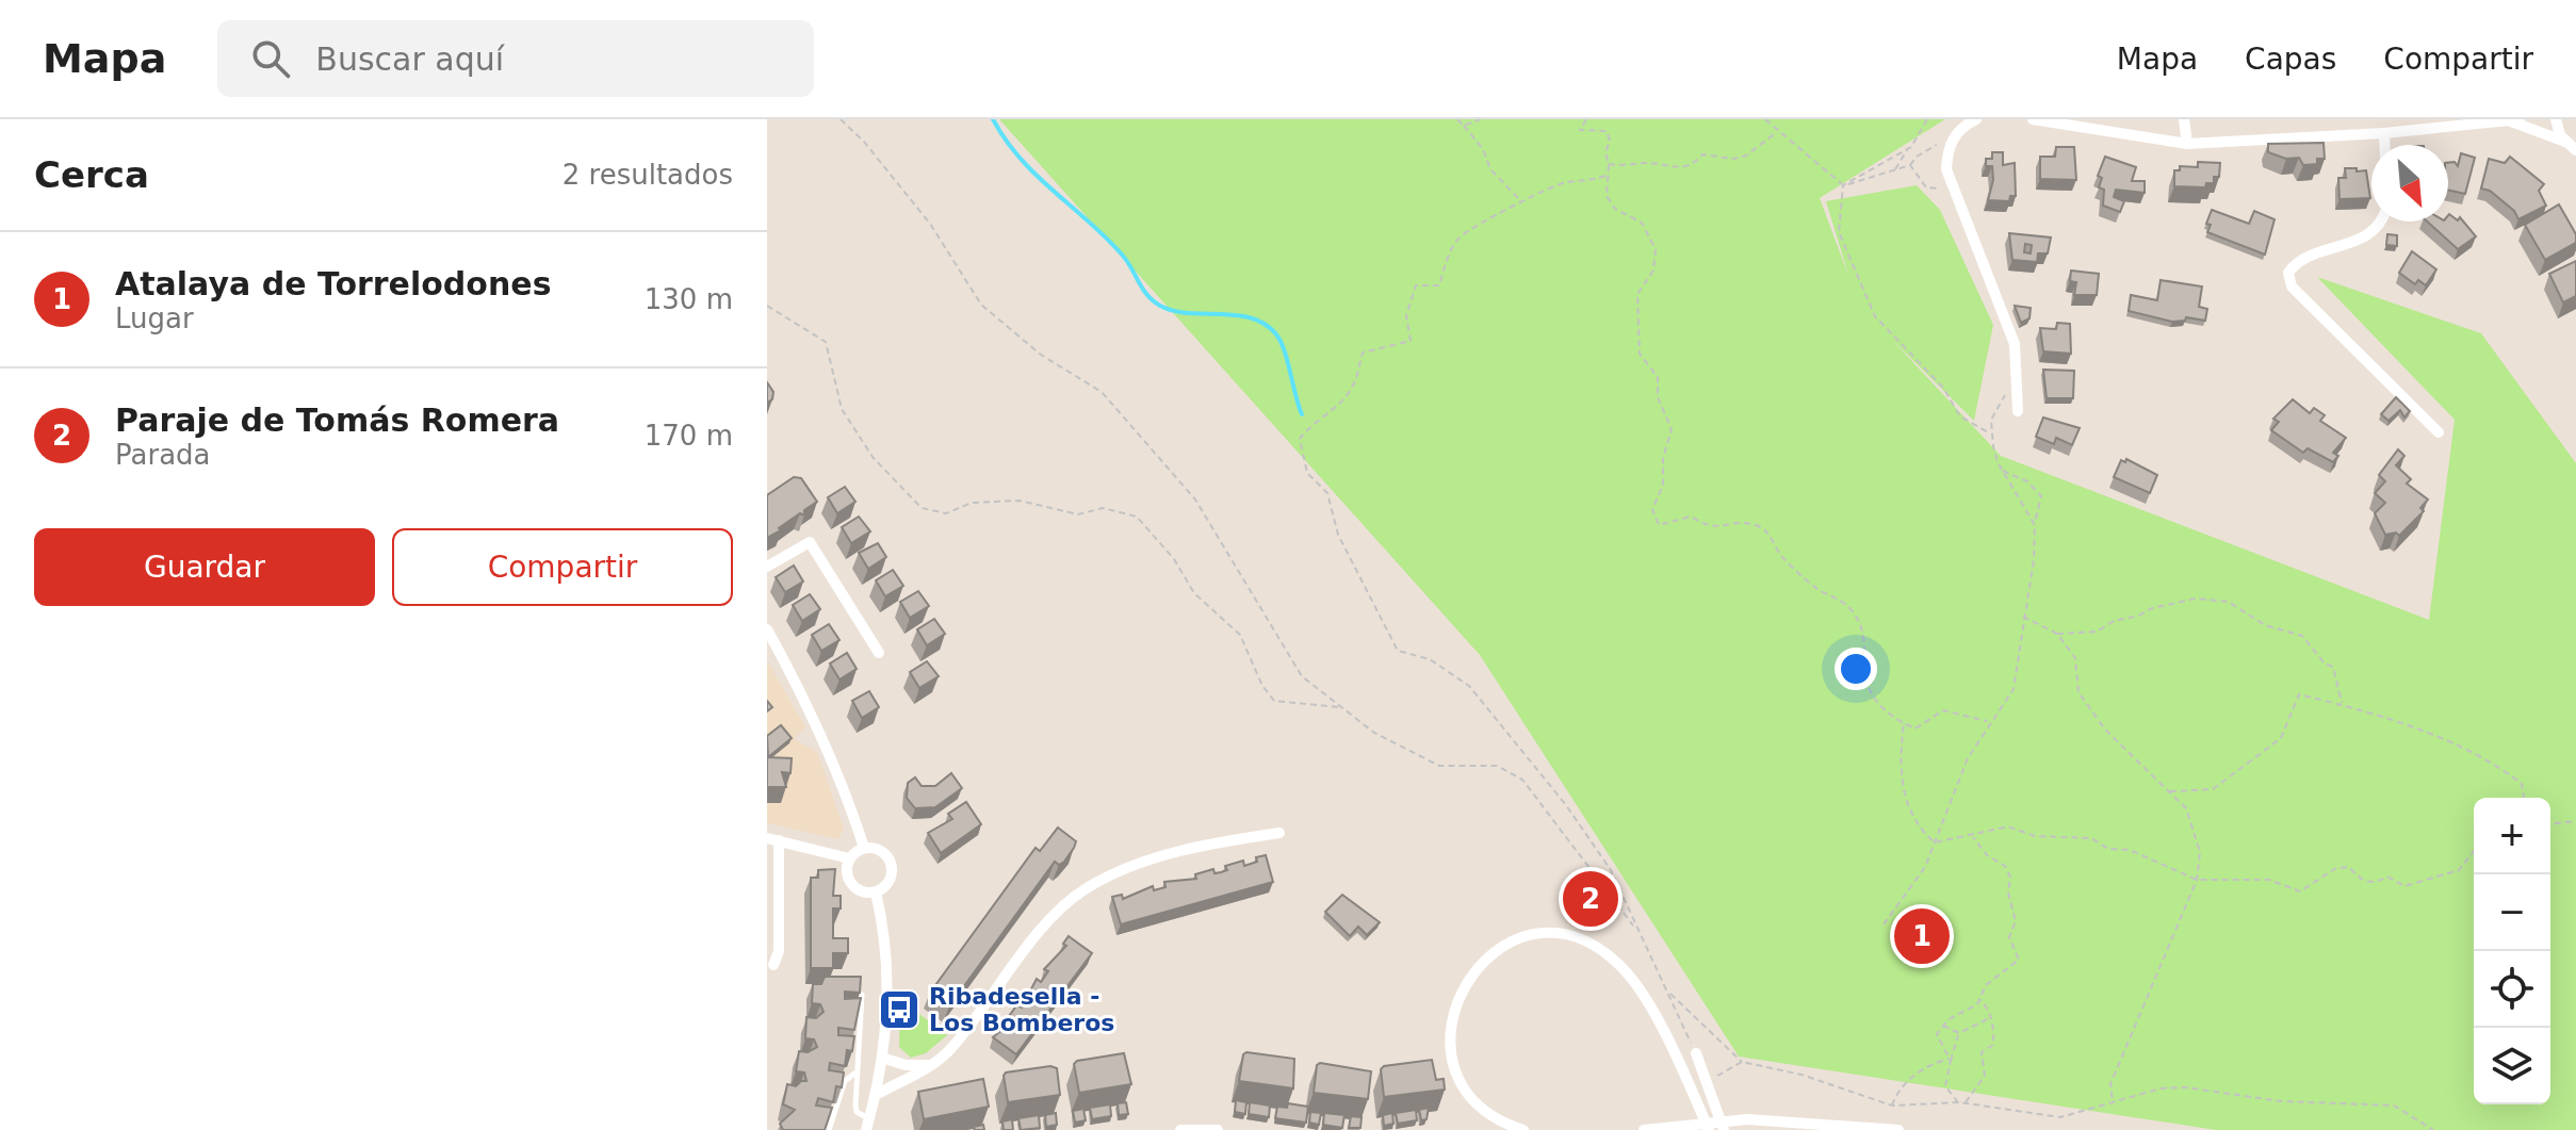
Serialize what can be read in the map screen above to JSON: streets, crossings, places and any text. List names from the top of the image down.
{
  "places": {
    "bus stop": ["Ribadesella - Los Bomberos"]
  },
  "north": "bottom right",
  "page": {
    "header": "Mapa",
    "search": "Buscar aquí",
    "nav": ["Mapa", "Capas", "Compartir"],
    "heading": ["Cerca", "2 resultados"],
    "list": [
      {
        "mark": "1",
        "name": "Atalaya de Torrelodones",
        "note": "Lugar",
        "value": "130 m"
      },
      {
        "mark": "2",
        "name": "Paraje de Tomás Romera",
        "note": "Parada",
        "value": "170 m"
      }
    ],
    "buttons": ["Guardar", "Compartir"],
    "map_buttons": ["+", "−"],
    "pins": ["2", "1"]
  }
}
